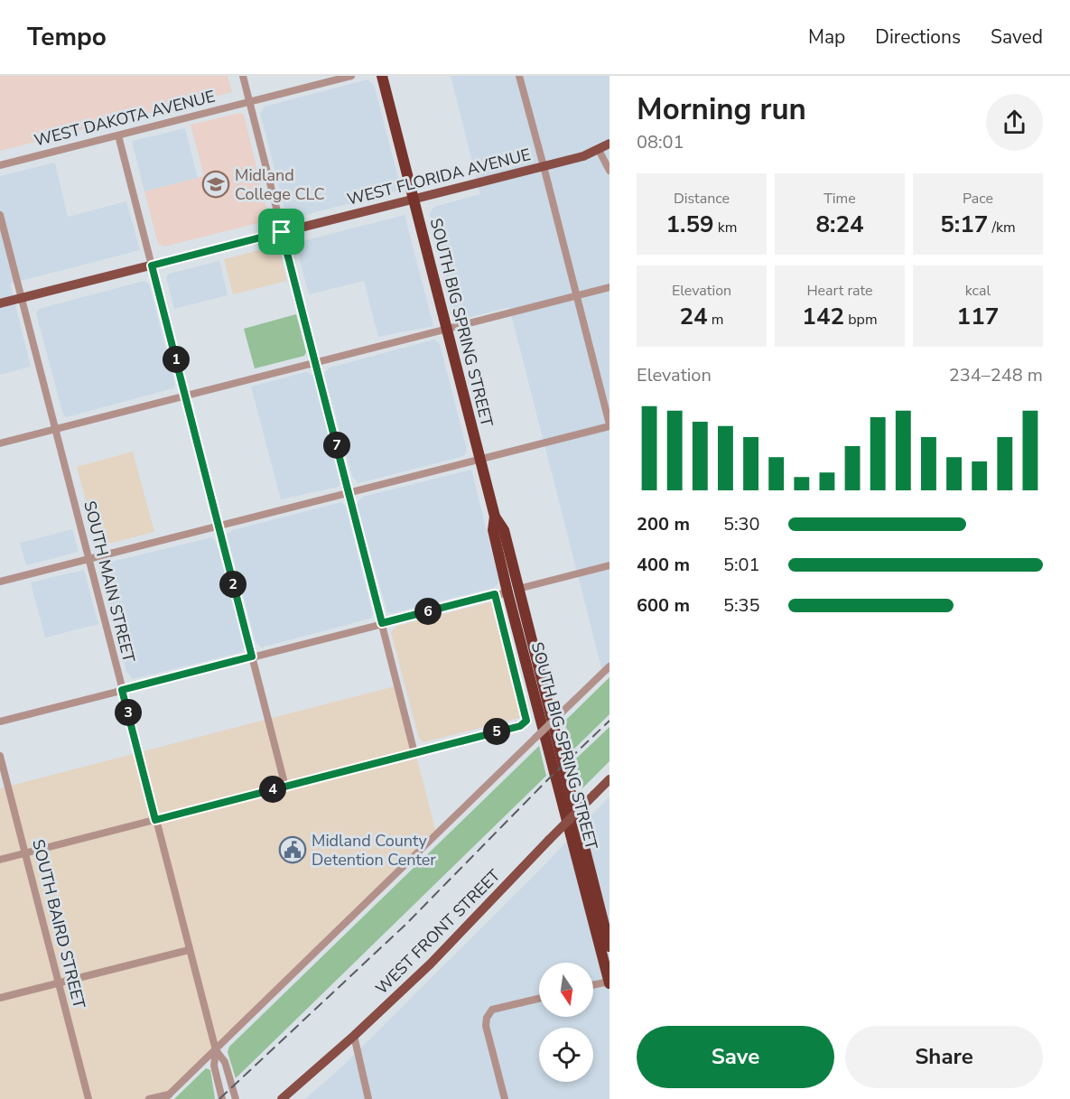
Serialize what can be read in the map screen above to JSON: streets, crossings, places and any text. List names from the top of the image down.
{
  "streets": {
    "highway": ["SOUTH BIG SPRING STREET"],
    "main road": ["WEST FLORIDA AVENUE", "WEST FRONT STREET"],
    "street": ["WEST DAKOTA AVENUE", "SOUTH MAIN STREET", "SOUTH BAIRD STREET"]
  },
  "crossings": [
    ["WEST FLORIDA AVENUE", "SOUTH BIG SPRING STREET"],
    ["WEST FLORIDA AVENUE", "SOUTH MAIN STREET"]
  ],
  "places": {
    "school or university": ["Midland College CLC"],
    "public building": ["Midland County Detention Center"]
  },
  "north": "bottom",
  "page": {
    "header": "Tempo",
    "nav": ["Map", "Directions", "Saved"],
    "heading": ["Morning run", "08:01"],
    "stats": [
      ["Distance", "1.59 km"],
      ["Time", "8:24"],
      ["Pace", "5:17 /km"],
      ["Elevation", "24 m"],
      ["Heart rate", "142 bpm"],
      ["kcal", "117"]
    ],
    "pins": [
      "1",
      "7",
      "2",
      "6",
      "3",
      "5",
      "4"
    ],
    "chart": ["Elevation", "234–248 m"],
    "list": [
      {
        "name": "200 m",
        "note": "5:30"
      },
      {
        "name": "400 m",
        "note": "5:01"
      },
      {
        "name": "600 m",
        "note": "5:35"
      }
    ],
    "buttons": ["Save", "Share"]
  }
}
